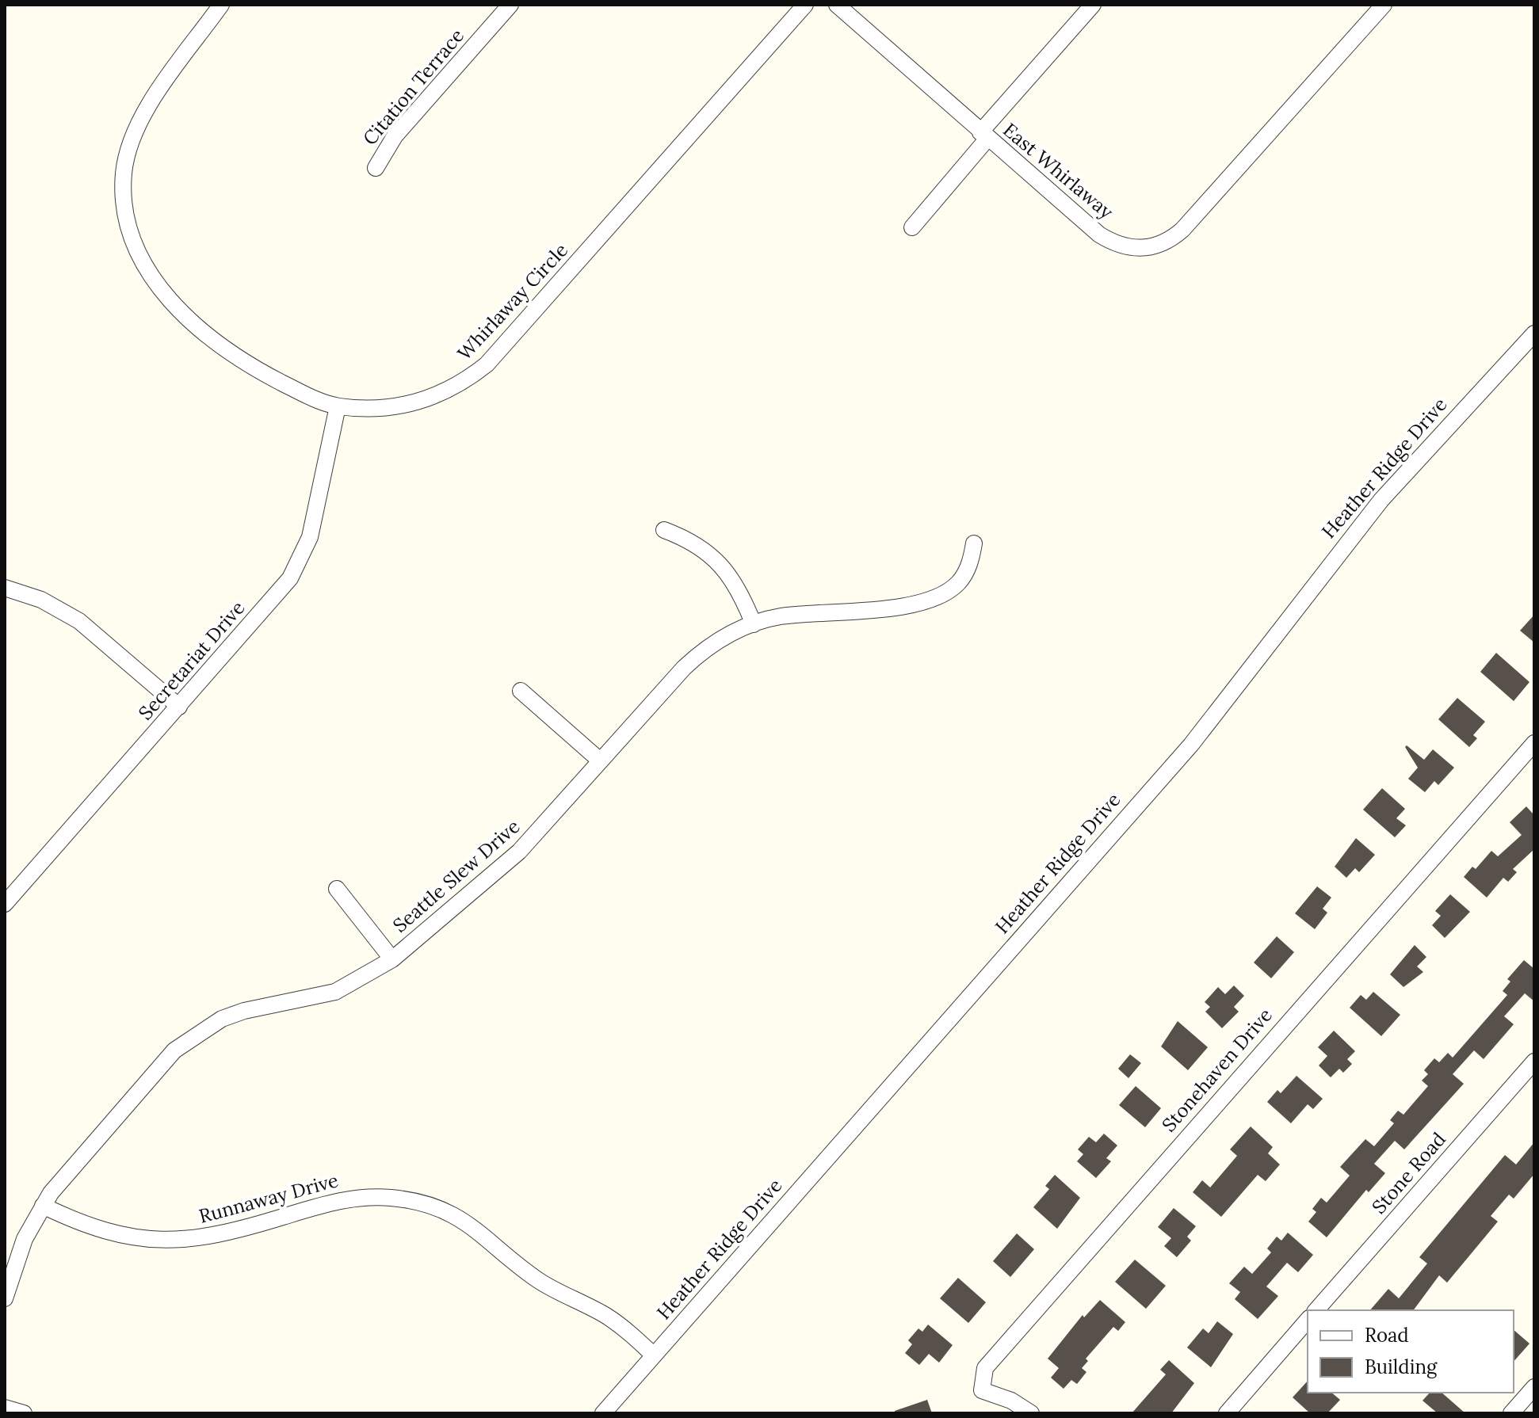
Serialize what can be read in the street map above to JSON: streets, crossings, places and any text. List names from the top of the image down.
{
  "streets": {
    "street": [
      "Citation Terrace",
      "East Whirlaway",
      "Whirlaway Circle",
      "Heather Ridge Drive",
      "Secretariat Drive",
      "Seattle Slew Drive",
      "Stonehaven Drive",
      "Stone Road",
      "Runnaway Drive"
    ]
  },
  "crossings": [
    ["Whirlaway Circle", "Secretariat Drive"],
    ["Heather Ridge Drive", "Runnaway Drive"],
    ["Seattle Slew Drive", "Runnaway Drive"]
  ],
  "legend": ["Road", "Building"]
}
